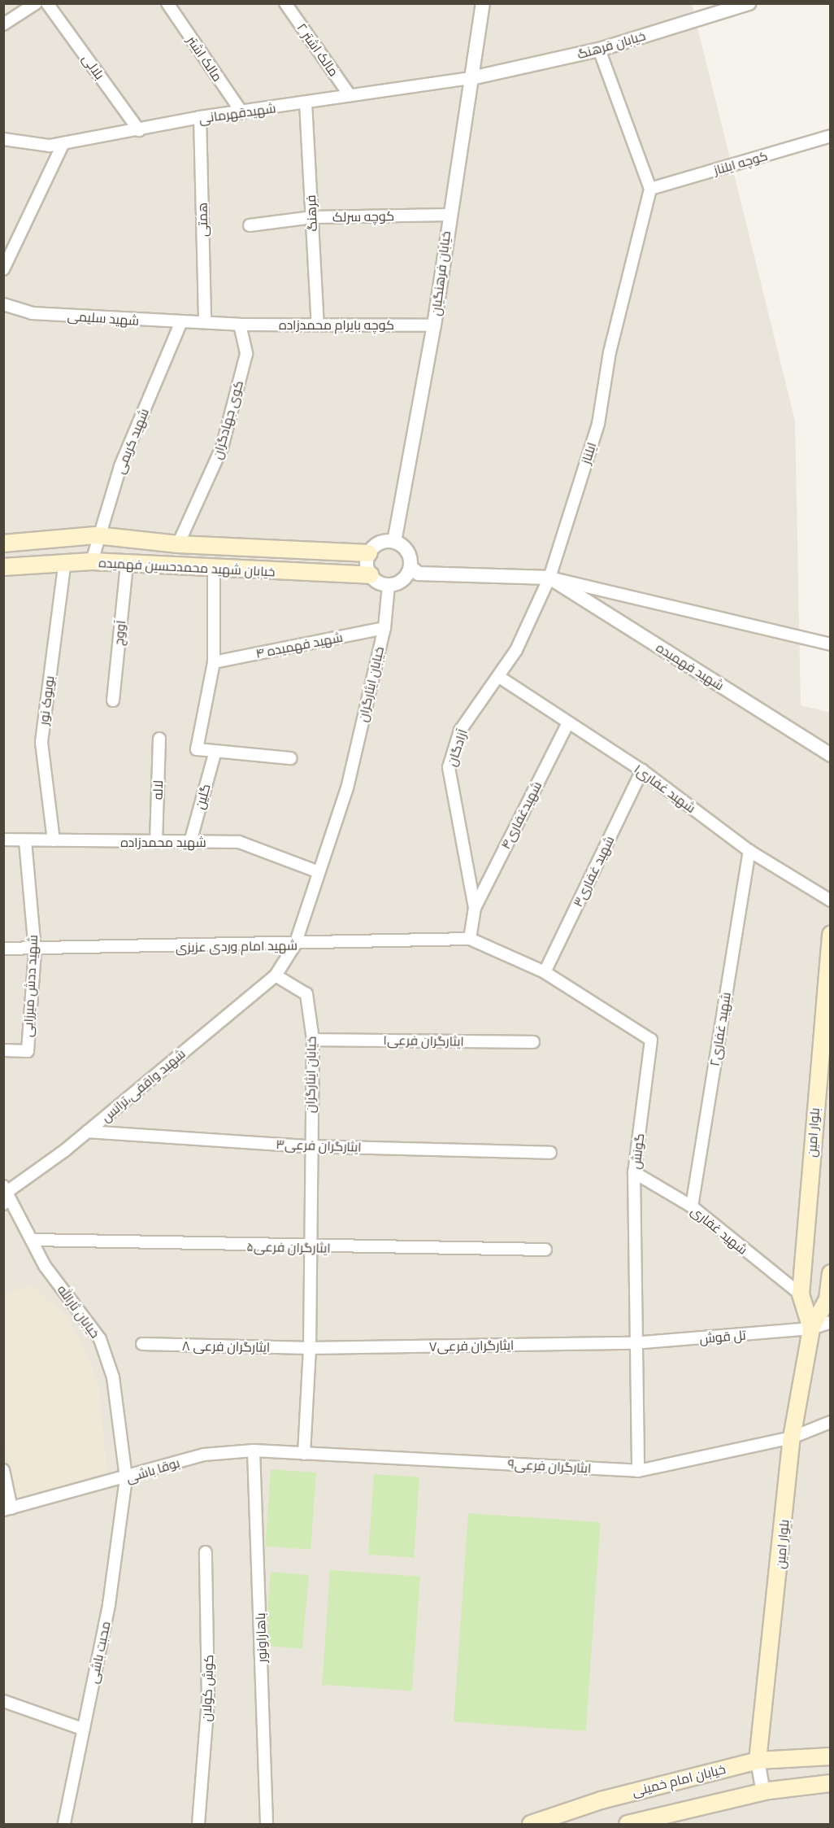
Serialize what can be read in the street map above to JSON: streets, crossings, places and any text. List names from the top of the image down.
{
  "streets": {
    "main road": ["خیابان شهید محمدحسین فهمیده", "بلوار امین", "خیابان امام خمینی"],
    "street": [
      "خیابان فرهنگ",
      "مالک اشتر ۲",
      "مالک اشتر",
      "بلالی",
      "شهیدقهرمانی",
      "کوچه ایلناز",
      "فرهنگ",
      "کوچه سرلک",
      "همتی",
      "خیابان فرهنگیان",
      "شهید سلیمی",
      "کوچه بایرام محمدزاده",
      "کوی جهادگران",
      "شهید کریمی",
      "ایلناز",
      "آووج",
      "شهید فهمیده ۴",
      "شهید فهمیده",
      "خیابان ایثارگران",
      "بویوک نور",
      "آزادگان",
      "شهید غفاری۱",
      "لاله",
      "گلین",
      "شهیدغفاری۴",
      "شهید محمدزاده",
      "شهید غفاری۳",
      "شهید امام وردی عزیزی",
      "شهید ددش میرزایی",
      "شهید غفاری۲",
      "ایثارگران فرعی۱",
      "شهید واقفی،ترانس",
      "ایثارگران فرعی۳",
      "گونش",
      "شهید غفاری",
      "ایثارگران فرعی۵",
      "خیابان ثارالله",
      "تل قوش",
      "ایثارگران فرعی۷",
      "ایثارگران فرعی ۸",
      "ایثارگران فرعی۹",
      "بوقا باشی",
      "باهاراونور",
      "محبت باشی",
      "کوش کولان"
    ]
  },
  "crossings": [
    ["خیابان فرهنگ", "شهیدقهرمانی"],
    ["خیابان فرهنگ", "خیابان فرهنگیان"],
    ["مالک اشتر ۲", "شهیدقهرمانی"],
    ["مالک اشتر", "شهیدقهرمانی"],
    ["بلالی", "شهیدقهرمانی"],
    ["شهیدقهرمانی", "فرهنگ"],
    ["شهیدقهرمانی", "همتی"],
    ["شهیدقهرمانی", "خیابان فرهنگیان"],
    ["کوچه ایلناز", "ایلناز"],
    ["فرهنگ", "کوچه سرلک"],
    ["فرهنگ", "کوچه بایرام محمدزاده"],
    ["کوچه سرلک", "خیابان فرهنگیان"],
    ["همتی", "شهید سلیمی"],
    ["خیابان فرهنگیان", "کوچه بایرام محمدزاده"],
    ["خیابان فرهنگیان", "خیابان شهید محمدحسین فهمیده"],
    ["خیابان فرهنگیان", "خیابان ایثارگران"],
    ["شهید سلیمی", "شهید کریمی"],
    ["کوچه بایرام محمدزاده", "کوی جهادگران"],
    ["کوی جهادگران", "خیابان شهید محمدحسین فهمیده"],
    ["شهید کریمی", "خیابان شهید محمدحسین فهمیده"],
    ["ایلناز", "شهید فهمیده"],
    ["ایلناز", "آزادگان"],
    ["خیابان شهید محمدحسین فهمیده", "آووج"],
    ["خیابان شهید محمدحسین فهمیده", "خیابان ایثارگران"],
    ["خیابان شهید محمدحسین فهمیده", "بویوک نور"],
    ["شهید فهمیده ۴", "خیابان ایثارگران"],
    ["شهید فهمیده", "آزادگان"],
    ["خیابان ایثارگران", "شهید محمدزاده"],
    ["خیابان ایثارگران", "شهید امام وردی عزیزی"],
    ["خیابان ایثارگران", "ایثارگران فرعی۱"],
    ["خیابان ایثارگران", "شهید واقفی،ترانس"],
    ["خیابان ایثارگران", "ایثارگران فرعی۳"],
    ["خیابان ایثارگران", "ایثارگران فرعی۵"],
    ["خیابان ایثارگران", "ایثارگران فرعی۷"],
    ["خیابان ایثارگران", "ایثارگران فرعی ۸"],
    ["خیابان ایثارگران", "ایثارگران فرعی۹"],
    ["خیابان ایثارگران", "بوقا باشی"],
    ["بویوک نور", "شهید محمدزاده"],
    ["آزادگان", "شهید غفاری۱"],
    ["آزادگان", "شهیدغفاری۴"],
    ["آزادگان", "شهید امام وردی عزیزی"],
    ["آزادگان", "گونش"],
    ["شهید غفاری۱", "شهیدغفاری۴"],
    ["شهید غفاری۱", "شهید غفاری۳"],
    ["شهید غفاری۱", "شهید غفاری۲"],
    ["لاله", "شهید محمدزاده"],
    ["گلین", "شهید محمدزاده"],
    ["شهید محمدزاده", "شهید ددش میرزایی"],
    ["شهید غفاری۳", "گونش"],
    ["شهید امام وردی عزیزی", "شهید ددش میرزایی"],
    ["شهید امام وردی عزیزی", "گونش"],
    ["شهید غفاری۲", "شهید غفاری"],
    ["شهید واقفی،ترانس", "ایثارگران فرعی۳"],
    ["شهید واقفی،ترانس", "خیابان ثارالله"],
    ["بلوار امین", "شهید غفاری"],
    ["بلوار امین", "تل قوش"],
    ["بلوار امین", "ایثارگران فرعی۹"],
    ["بلوار امین", "خیابان امام خمینی"],
    ["گونش", "شهید غفاری"],
    ["گونش", "تل قوش"],
    ["گونش", "ایثارگران فرعی۷"],
    ["گونش", "ایثارگران فرعی۹"],
    ["ایثارگران فرعی۵", "خیابان ثارالله"],
    ["خیابان ثارالله", "بوقا باشی"],
    ["خیابان ثارالله", "محبت باشی"],
    ["تل قوش", "ایثارگران فرعی۷"],
    ["ایثارگران فرعی۷", "ایثارگران فرعی ۸"],
    ["ایثارگران فرعی۹", "بوقا باشی"],
    ["بوقا باشی", "باهاراونور"],
    ["بوقا باشی", "محبت باشی"]
  ]
}
